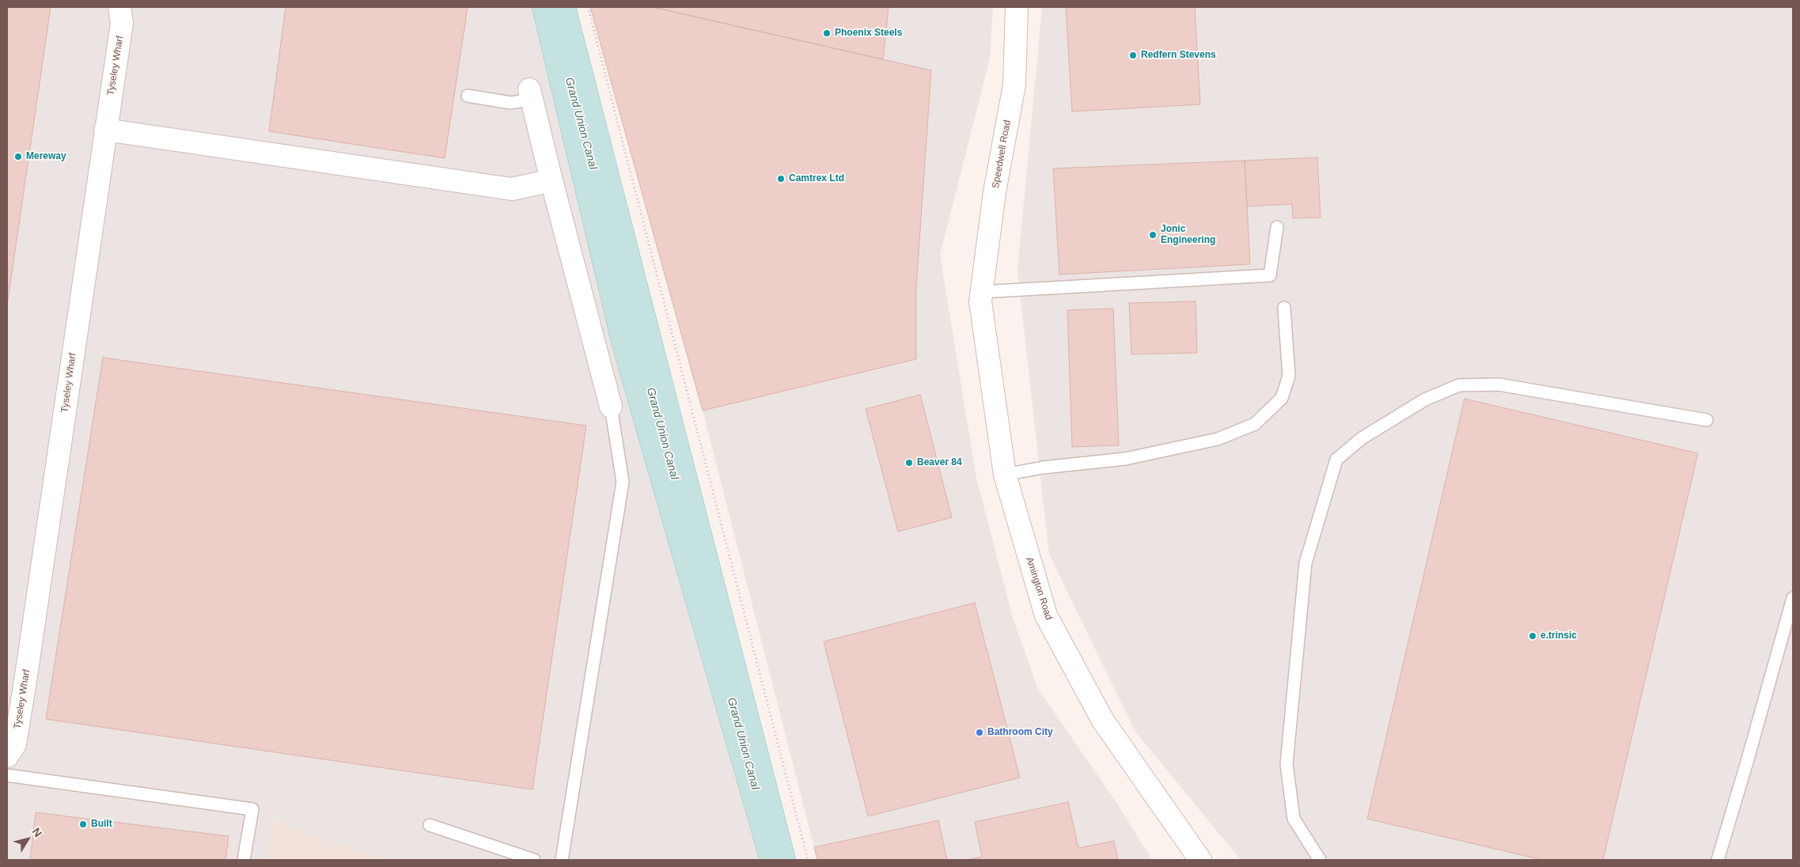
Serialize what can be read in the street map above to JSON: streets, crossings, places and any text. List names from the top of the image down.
{
  "streets": {
    "street": ["Tyseley Wharf", "Speedwell Road", "Amington Road"]
  },
  "crossings": [
    ["Speedwell Road", "Amington Road"]
  ],
  "water": ["Grand Union Canal"],
  "places": [
    "Phoenix Steels",
    "Redfern Stevens",
    "Mereway",
    "Camtrex Ltd",
    "Jonic Engineering",
    "Beaver 84",
    "e.trinsic",
    "Bathroom City",
    "Built"
  ],
  "north": "top right"
}
